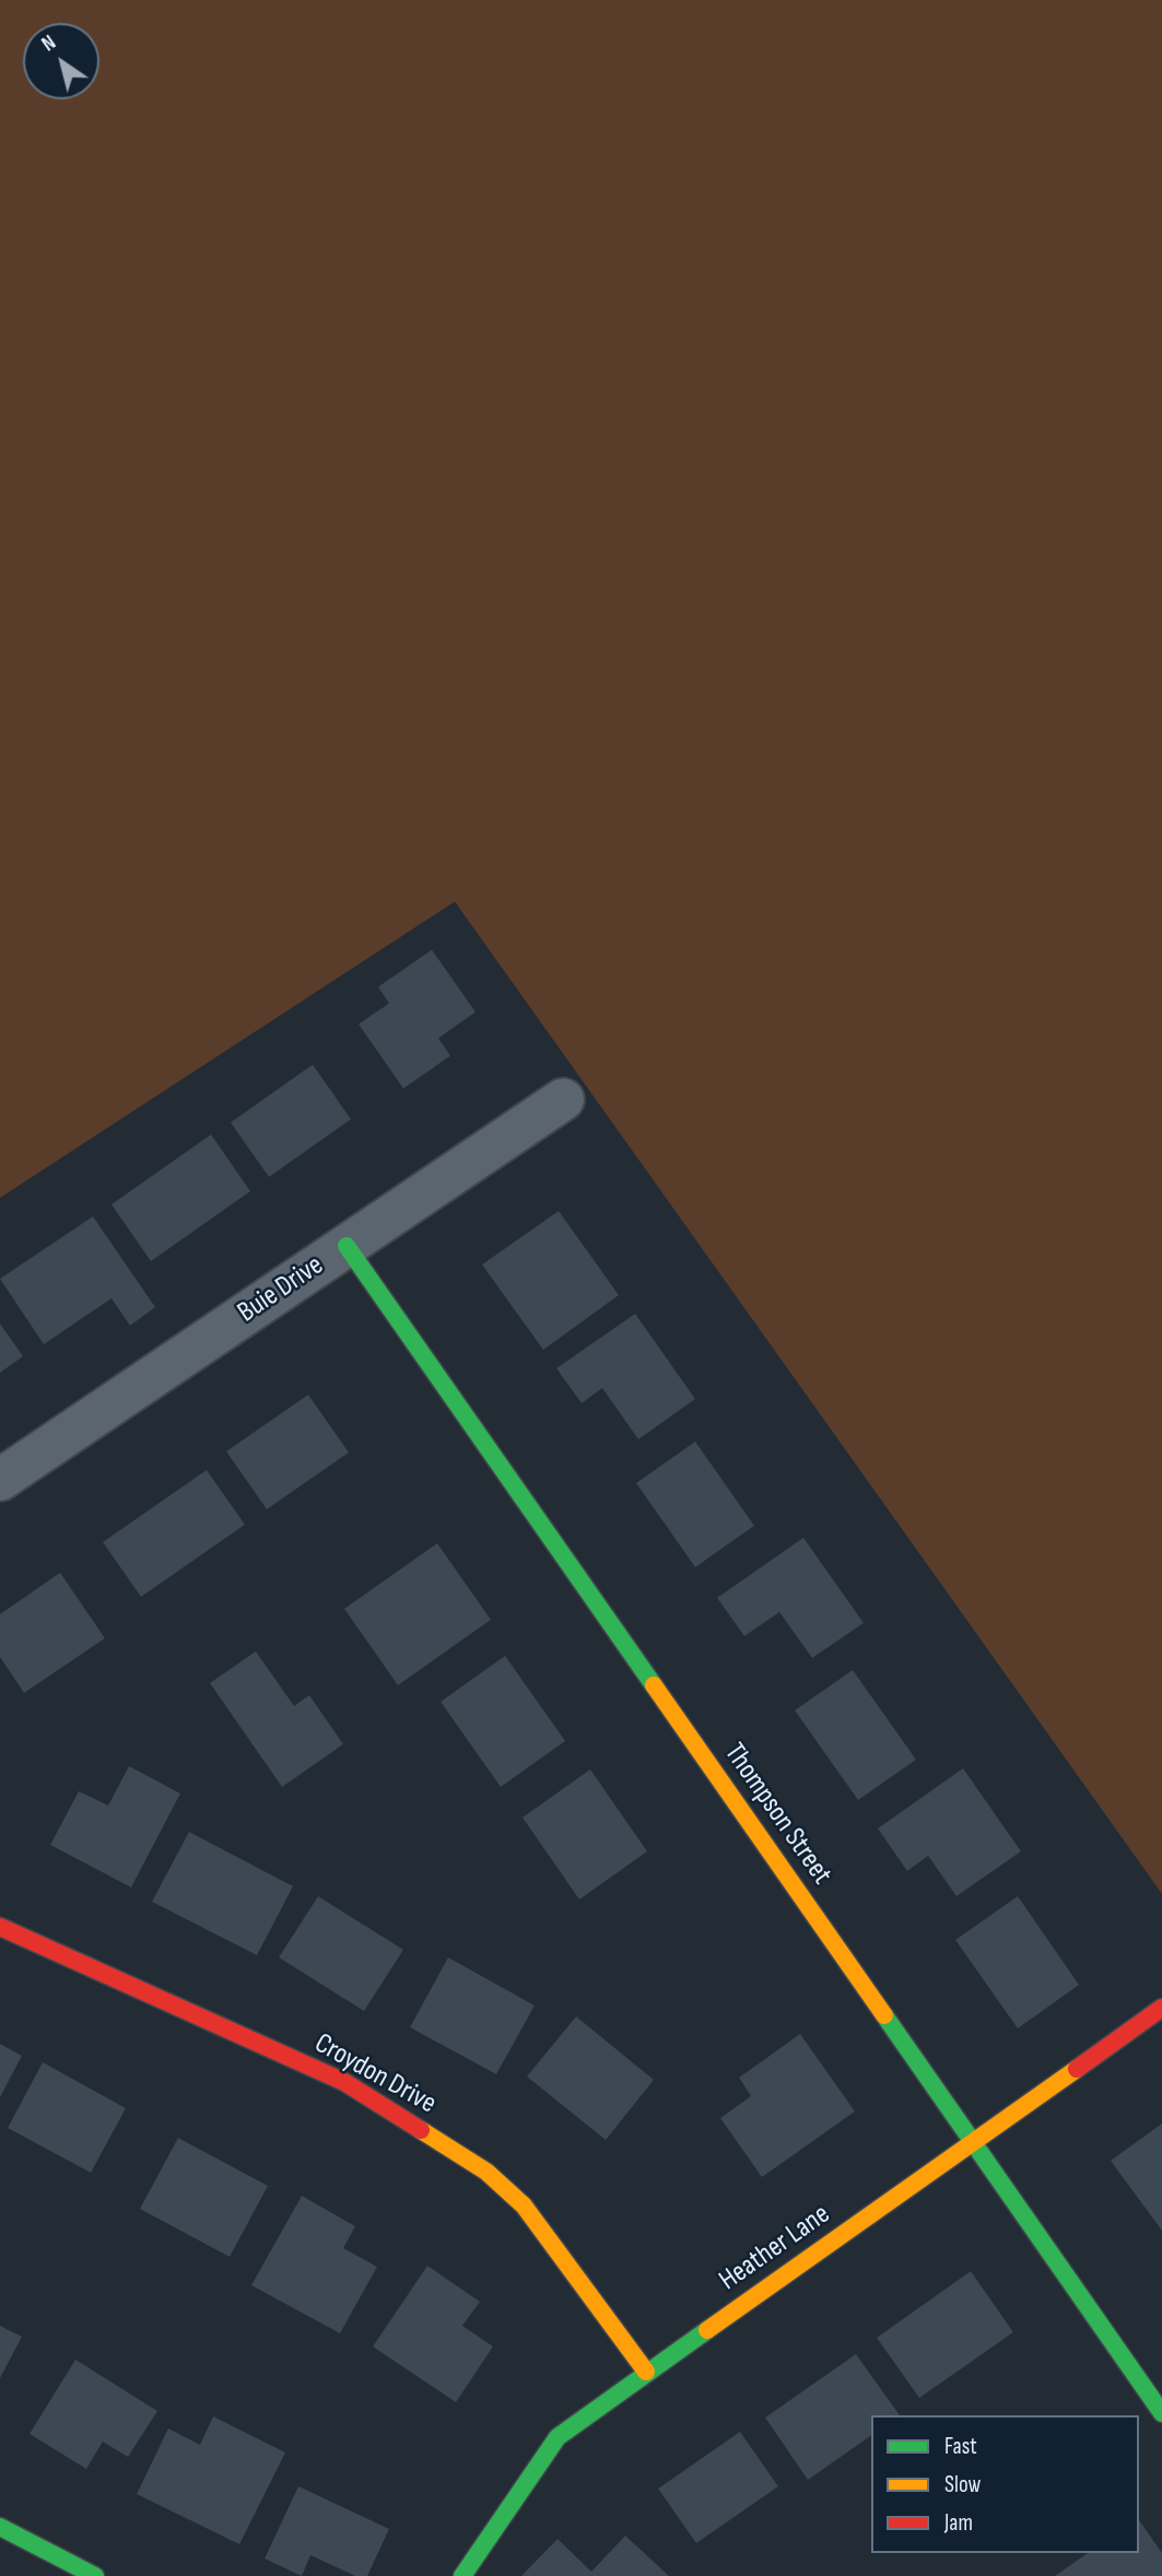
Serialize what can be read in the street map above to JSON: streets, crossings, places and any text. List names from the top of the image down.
{
  "streets": {
    "street": [
      "Buie Drive",
      "Thompson Street",
      "Croydon Drive",
      "Heather Lane"
    ]
  },
  "crossings": [
    ["Buie Drive", "Thompson Street"],
    ["Thompson Street", "Heather Lane"],
    ["Croydon Drive", "Heather Lane"]
  ],
  "legend": ["Fast", "Slow", "Jam"],
  "north": "top left"
}
